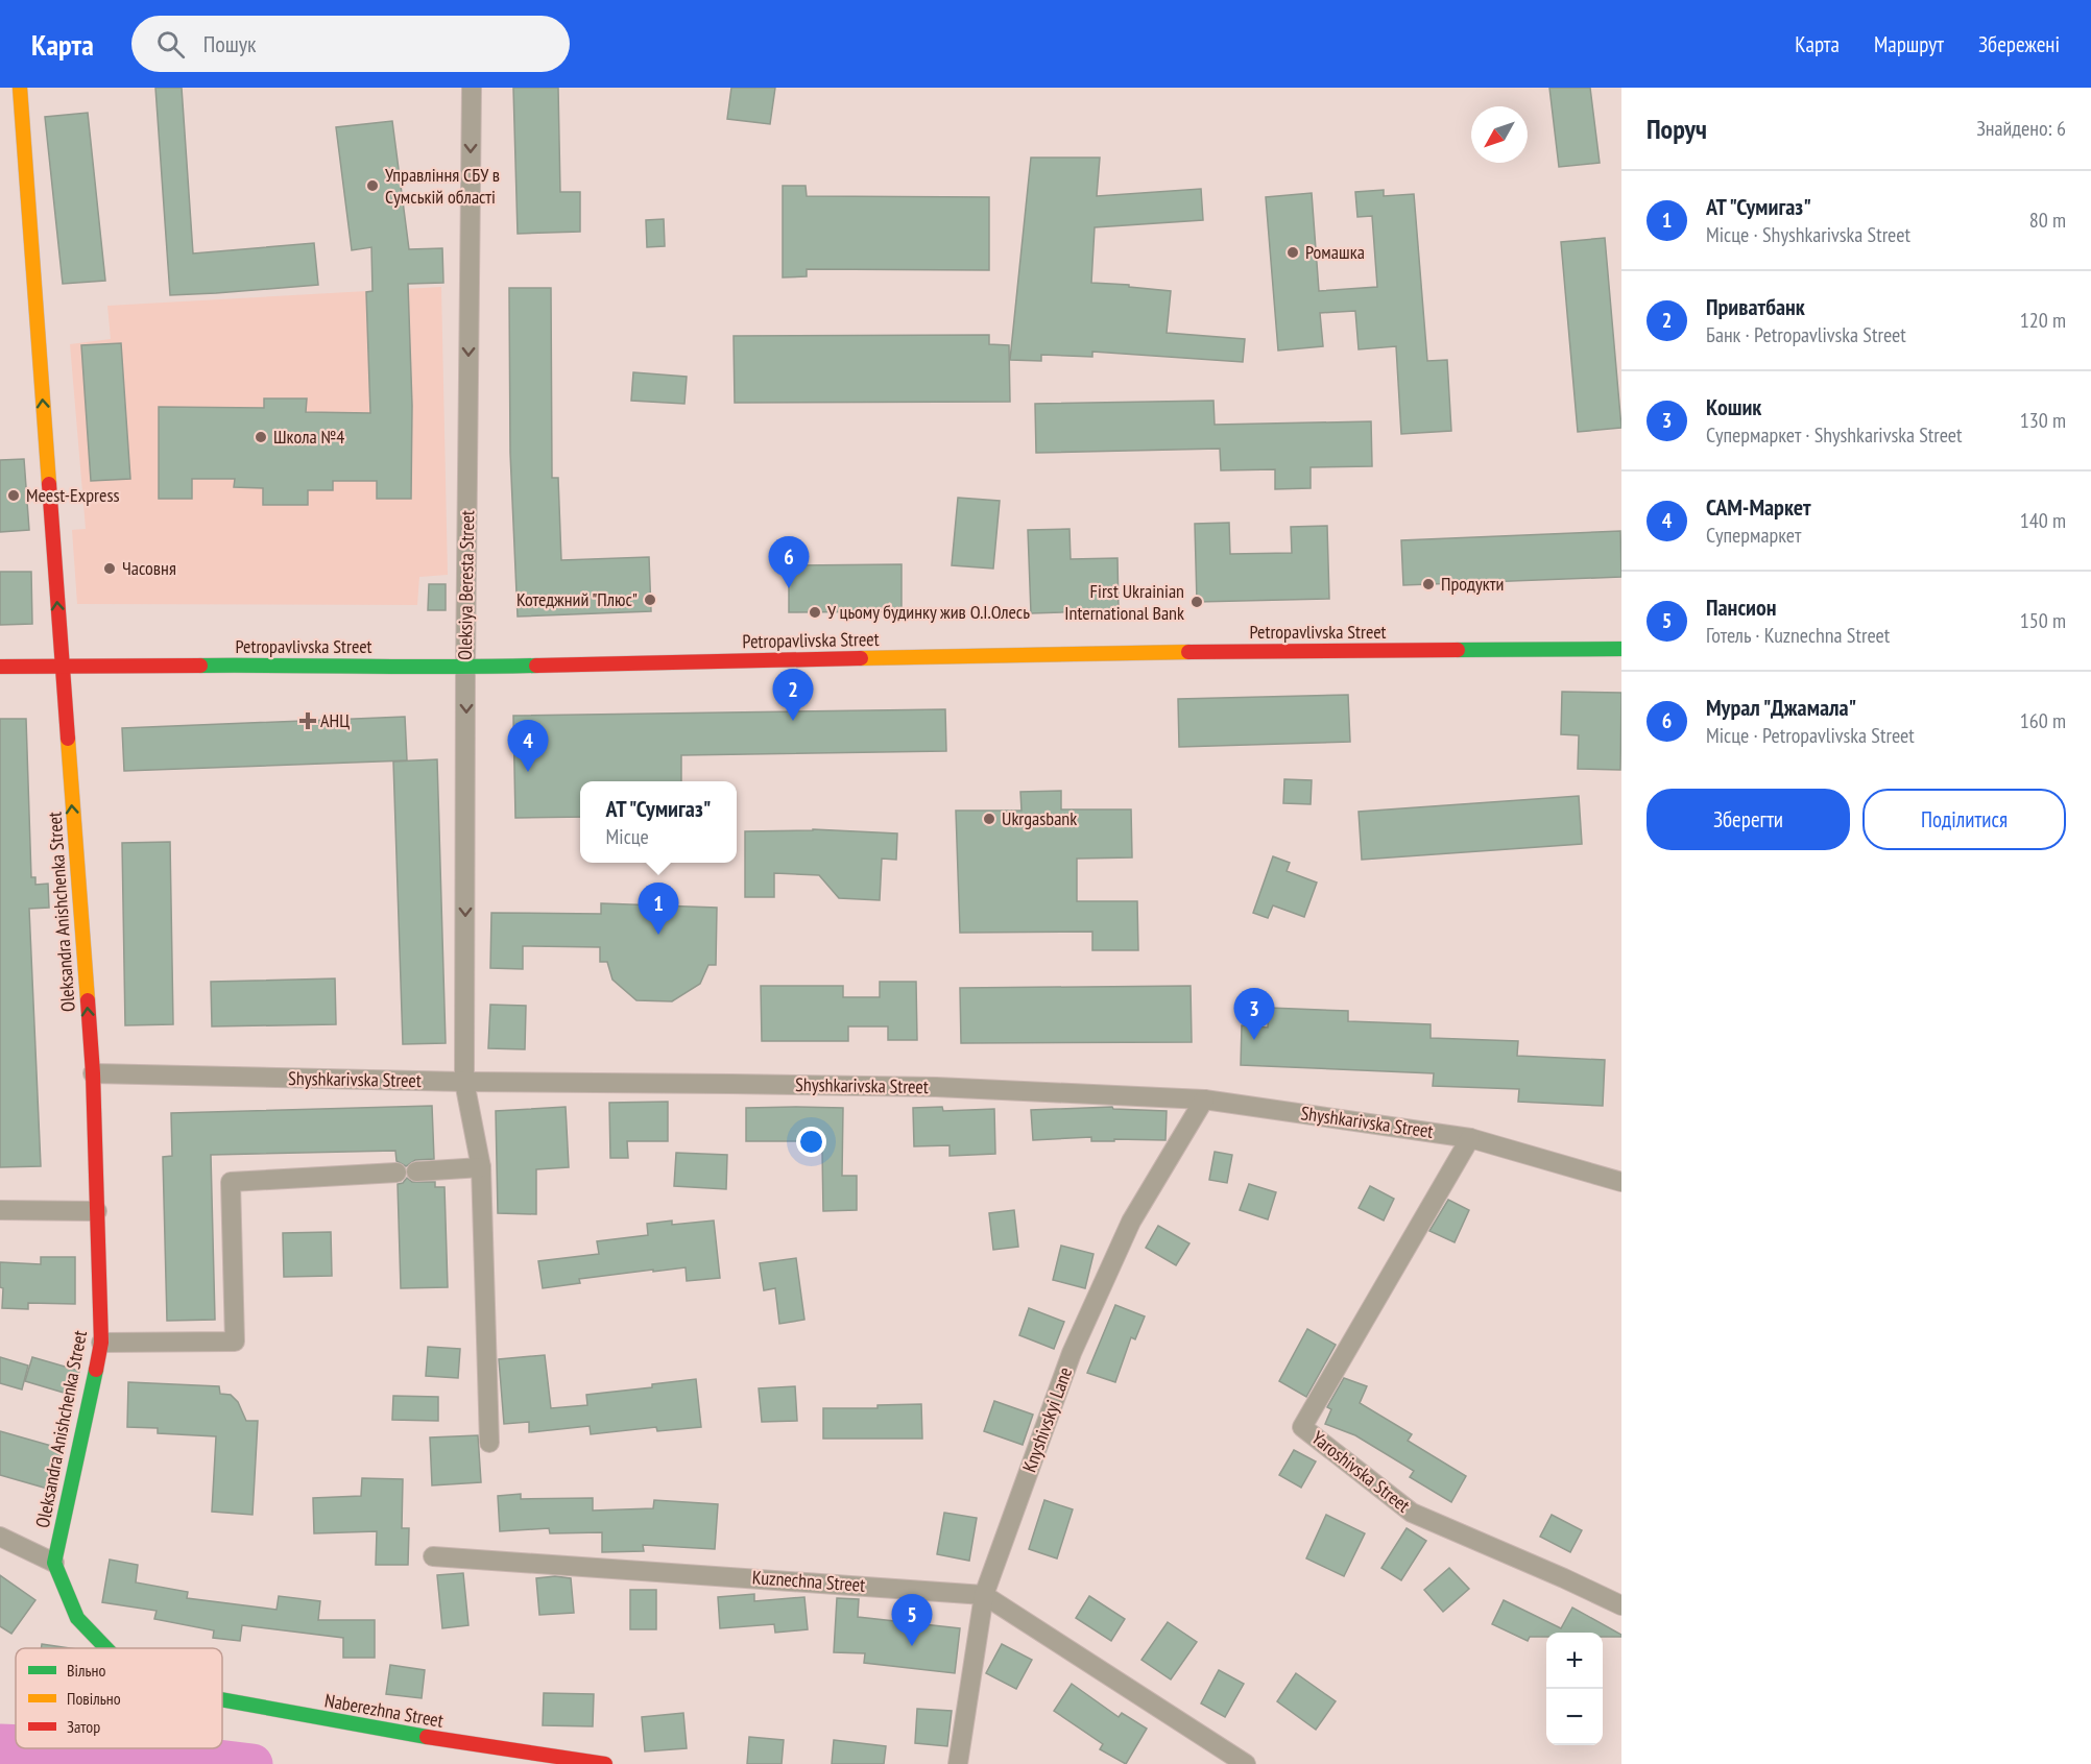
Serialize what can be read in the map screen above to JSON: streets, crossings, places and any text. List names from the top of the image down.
{
  "streets": {
    "street": [
      "Oleksiya Beresta Street",
      "Petropavlivska Street",
      "Oleksandra Anishchenka Street",
      "Shyshkarivska Street",
      "Knyshivskyi Lane",
      "Yaroshivska Street",
      "Kuznechna Street",
      "Naberezhna Street"
    ]
  },
  "crossings": [
    ["Oleksiya Beresta Street", "Petropavlivska Street"],
    ["Oleksiya Beresta Street", "Shyshkarivska Street"],
    ["Petropavlivska Street", "Oleksandra Anishchenka Street"],
    ["Oleksandra Anishchenka Street", "Shyshkarivska Street"],
    ["Oleksandra Anishchenka Street", "Naberezhna Street"],
    ["Shyshkarivska Street", "Knyshivskyi Lane"],
    ["Shyshkarivska Street", "Yaroshivska Street"],
    ["Knyshivskyi Lane", "Kuznechna Street"]
  ],
  "one_way": ["Oleksiya Beresta Street", "Oleksandra Anishchenka Street"],
  "places": {
    "other": [
      "Управління СБУ в Сумській області",
      "Ромашка",
      "Школа №4",
      "Meest-Express",
      "Часовня",
      "Продукти",
      "Котеджний \"Плюс\"",
      "First Ukrainian International Bank",
      "У цьому будинку жив О.І.Олесь",
      "Ukrgasbank"
    ],
    "health": ["АНЦ"]
  },
  "legend": ["Вільно", "Повільно", "Затор"],
  "north": "bottom left",
  "page": {
    "header": "Карта",
    "search": "Пошук",
    "nav": ["Карта", "Маршрут", "Збережені"],
    "heading": ["Поруч", "Знайдено: 6"],
    "list": [
      {
        "mark": "1",
        "name": "АТ \"Сумигаз\"",
        "note": "Місце · Shyshkarivska Street",
        "value": "80 m"
      },
      {
        "mark": "2",
        "name": "Приватбанк",
        "note": "Банк · Petropavlivska Street",
        "value": "120 m"
      },
      {
        "mark": "3",
        "name": "Кошик",
        "note": "Супермаркет · Shyshkarivska Street",
        "value": "130 m"
      },
      {
        "mark": "4",
        "name": "САМ-Маркет",
        "note": "Супермаркет",
        "value": "140 m"
      },
      {
        "mark": "5",
        "name": "Пансион",
        "note": "Готель · Kuznechna Street",
        "value": "150 m"
      },
      {
        "mark": "6",
        "name": "Мурал \"Джамала\"",
        "note": "Місце · Petropavlivska Street",
        "value": "160 m"
      }
    ],
    "pins": [
      "6",
      "2",
      "4",
      "1",
      "3",
      "5"
    ],
    "buttons": ["Зберегти", "Поділитися"],
    "popup": ["АТ \"Сумигаз\"", "Місце"],
    "map_buttons": ["+", "−"]
  }
}
